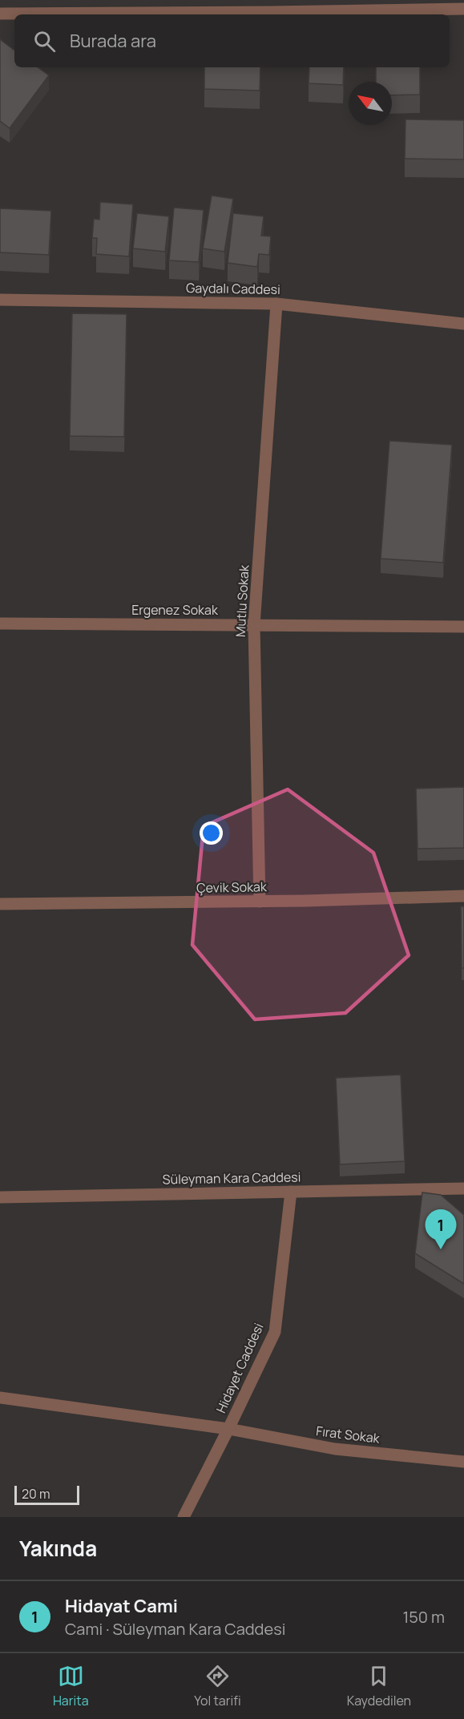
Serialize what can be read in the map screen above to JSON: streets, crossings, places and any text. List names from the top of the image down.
{
  "streets": {
    "street": [
      "Gaydalı Caddesi",
      "Mutlu Sokak",
      "Ergenez Sokak",
      "Çevik Sokak",
      "Süleyman Kara Caddesi",
      "Hidayet Caddesi",
      "Fırat Sokak"
    ]
  },
  "crossings": [
    ["Gaydalı Caddesi", "Mutlu Sokak"],
    ["Mutlu Sokak", "Ergenez Sokak"],
    ["Mutlu Sokak", "Çevik Sokak"],
    ["Süleyman Kara Caddesi", "Hidayet Caddesi"],
    ["Hidayet Caddesi", "Fırat Sokak"]
  ],
  "scale_bar": "20 m",
  "north": "top left",
  "page": {
    "search": "Burada ara",
    "pins": "1",
    "scale": "20 m",
    "heading": "Yakında",
    "list": [
      {
        "mark": "1",
        "name": "Hidayat Cami",
        "note": "Cami · Süleyman Kara Caddesi",
        "value": "150 m"
      }
    ],
    "nav": ["Harita", "Yol tarifi", "Kaydedilen"]
  }
}
